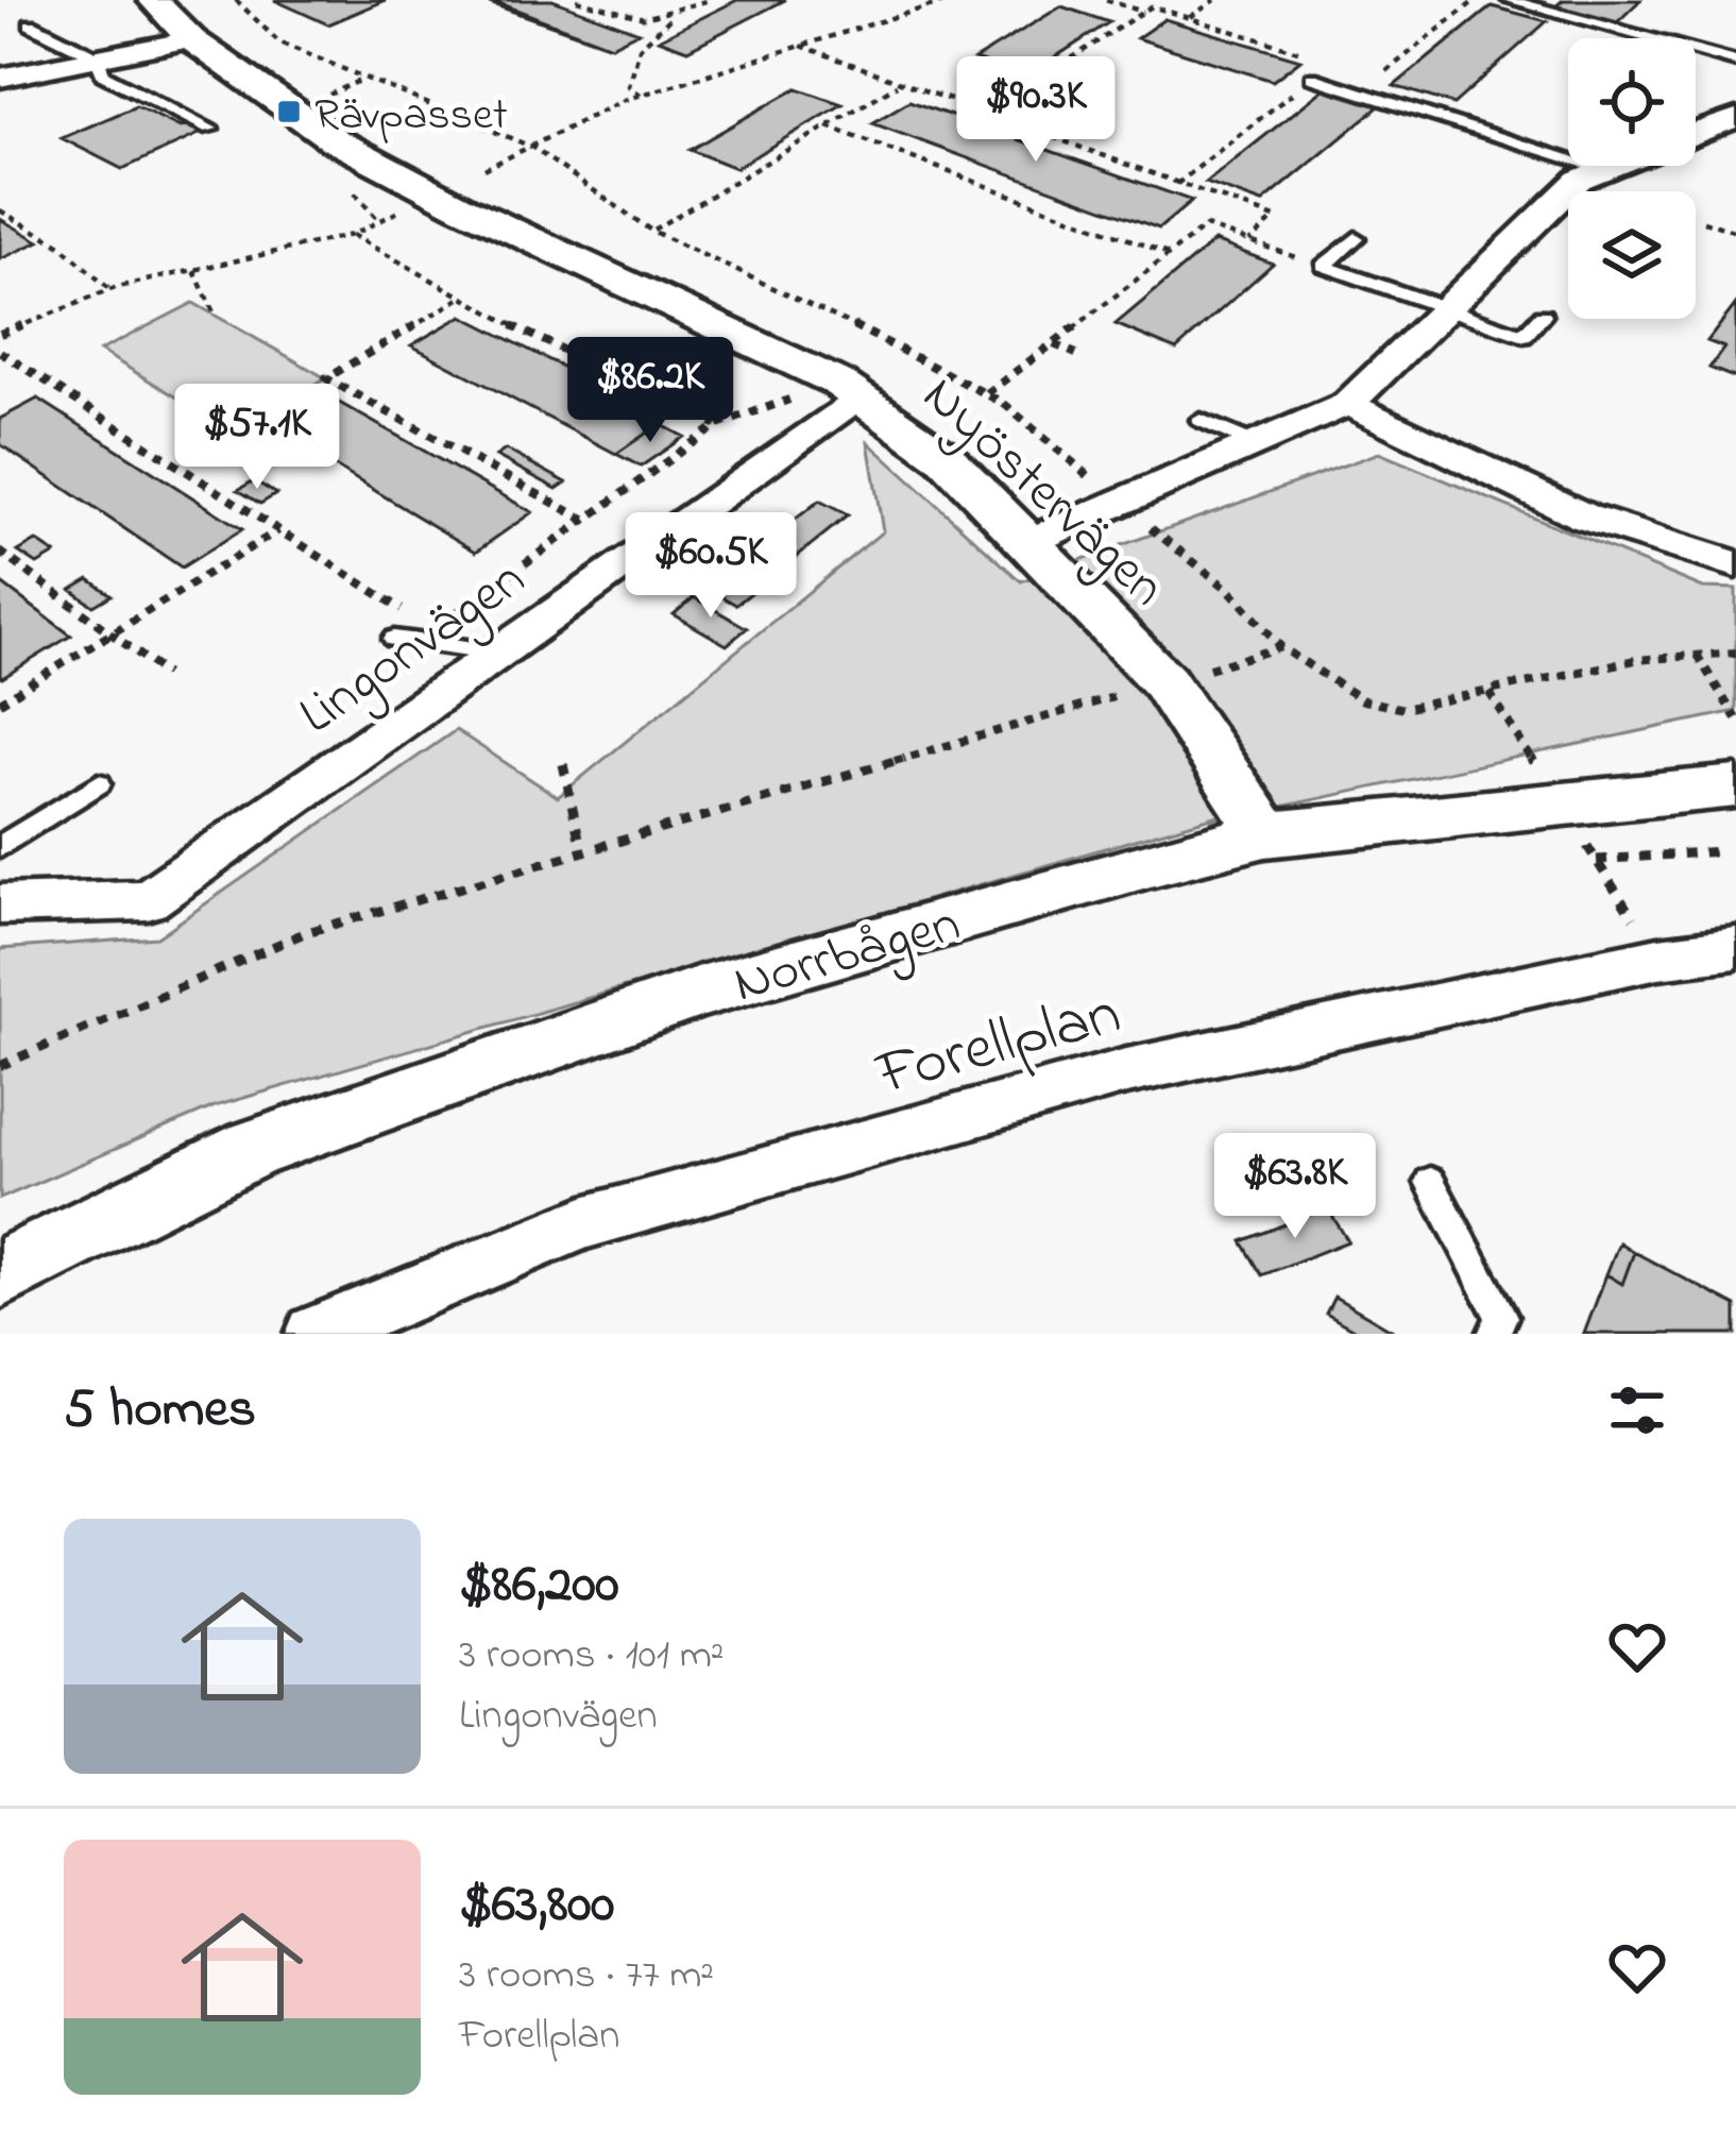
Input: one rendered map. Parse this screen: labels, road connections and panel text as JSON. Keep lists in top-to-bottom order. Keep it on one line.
{"streets":{"street":["Nyöstervägen","Lingonvägen","Norrbågen","Forellplan"]},"crossings":[["Nyöstervägen","Lingonvägen"],["Nyöstervägen","Norrbågen"]],"places":{"transit":["Rävpasset"]},"page":{"price":["$90.3K","$86.2K","$57.1K","$60.5K","$63.8K"],"heading":"5 homes","list":[{"name":"$86,200","note":"3 rooms · 101 m² · Lingonvägen"},{"name":"$63,800","note":"3 rooms · 77 m² · Forellplan"}]}}
